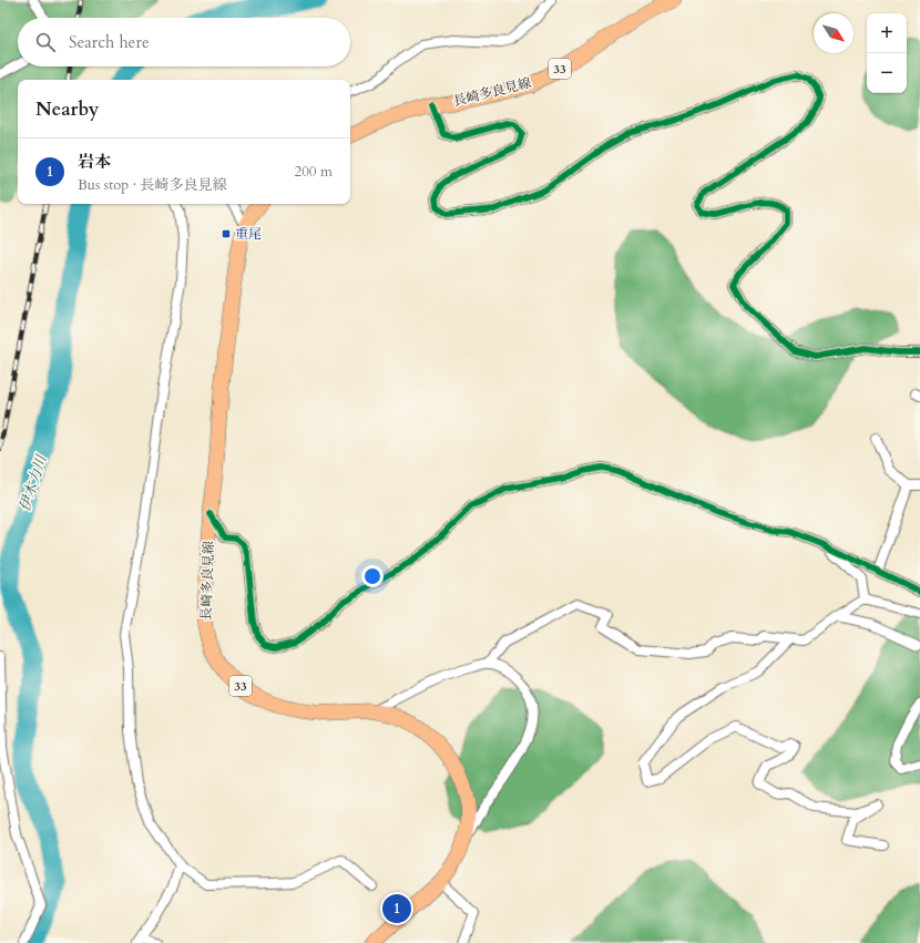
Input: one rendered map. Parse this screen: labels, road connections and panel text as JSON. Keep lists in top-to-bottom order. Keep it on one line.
{"streets":{"main road":["33","長崎多良見線"]},"water":["伊木力川"],"places":{"transit":["重尾"]},"north":"bottom right","page":{"map_buttons":["+","−"],"search":"Search here","heading":"Nearby","list":[{"mark":"1","name":"岩本","note":"Bus stop · 長崎多良見線","value":"200 m"}],"pins":"1"}}
